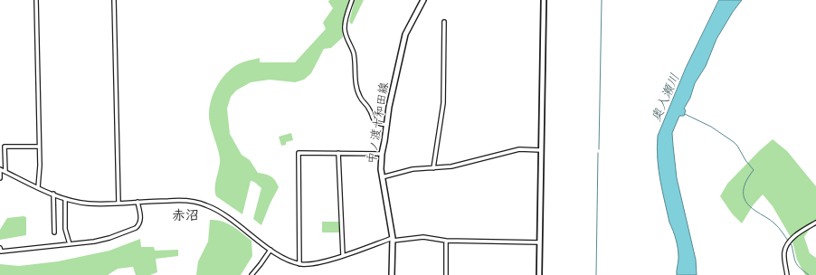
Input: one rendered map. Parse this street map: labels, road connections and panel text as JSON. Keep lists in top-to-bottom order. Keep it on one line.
{"streets":{"main road":["中ノ渡十和田線"]},"districts":["赤沼"],"water":["奥入瀬川"]}
